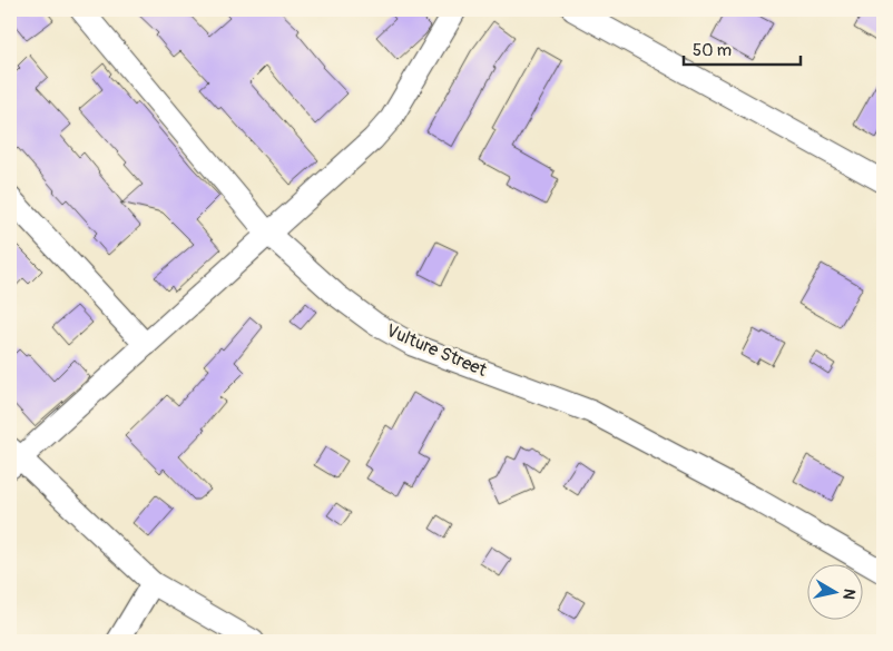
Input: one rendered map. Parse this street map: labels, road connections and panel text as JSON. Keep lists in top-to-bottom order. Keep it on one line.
{"streets":{"street":["Vulture Street"]},"scale_bar":"50 m","north":"right"}
